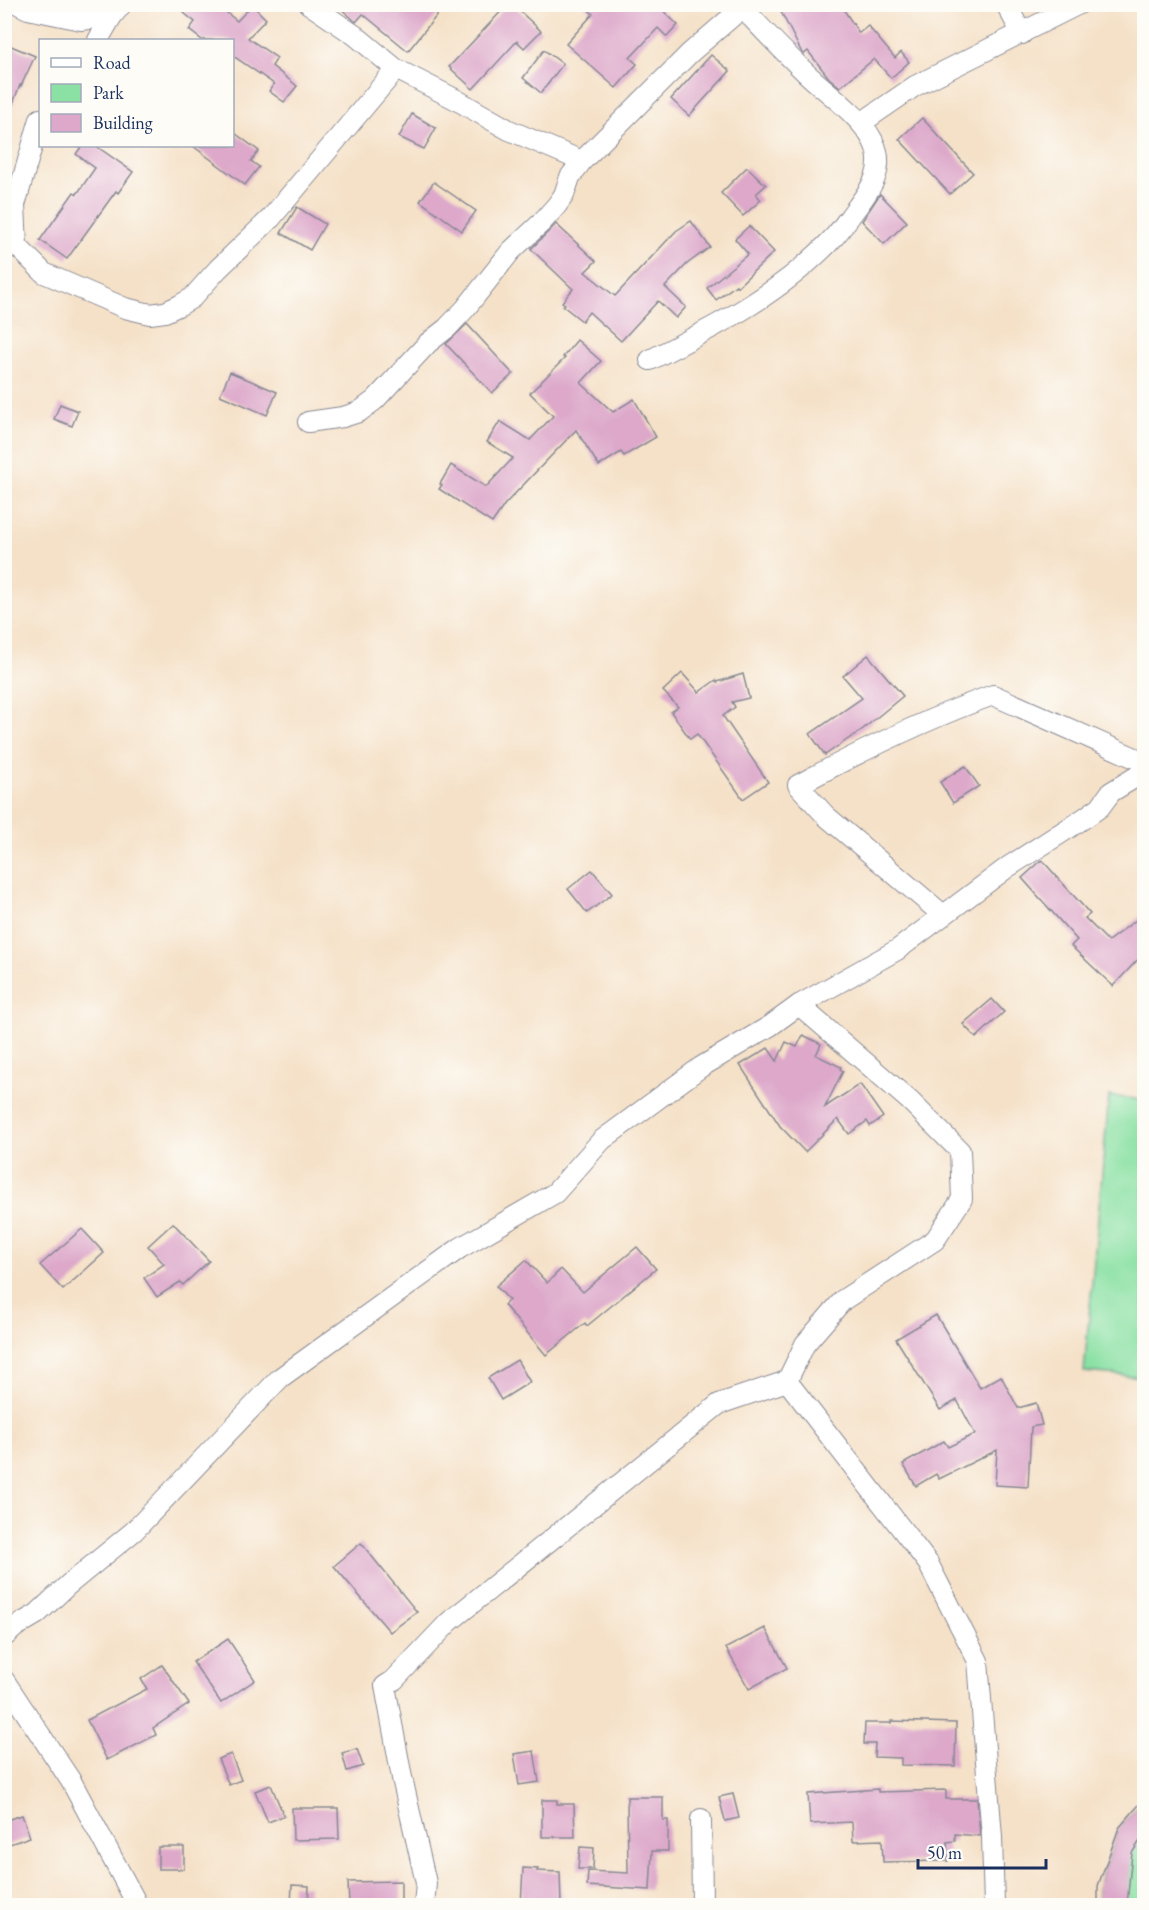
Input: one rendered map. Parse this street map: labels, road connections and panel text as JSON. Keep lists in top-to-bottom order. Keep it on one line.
{"legend":["Road","Park","Building"],"scale_bar":"50 m"}
